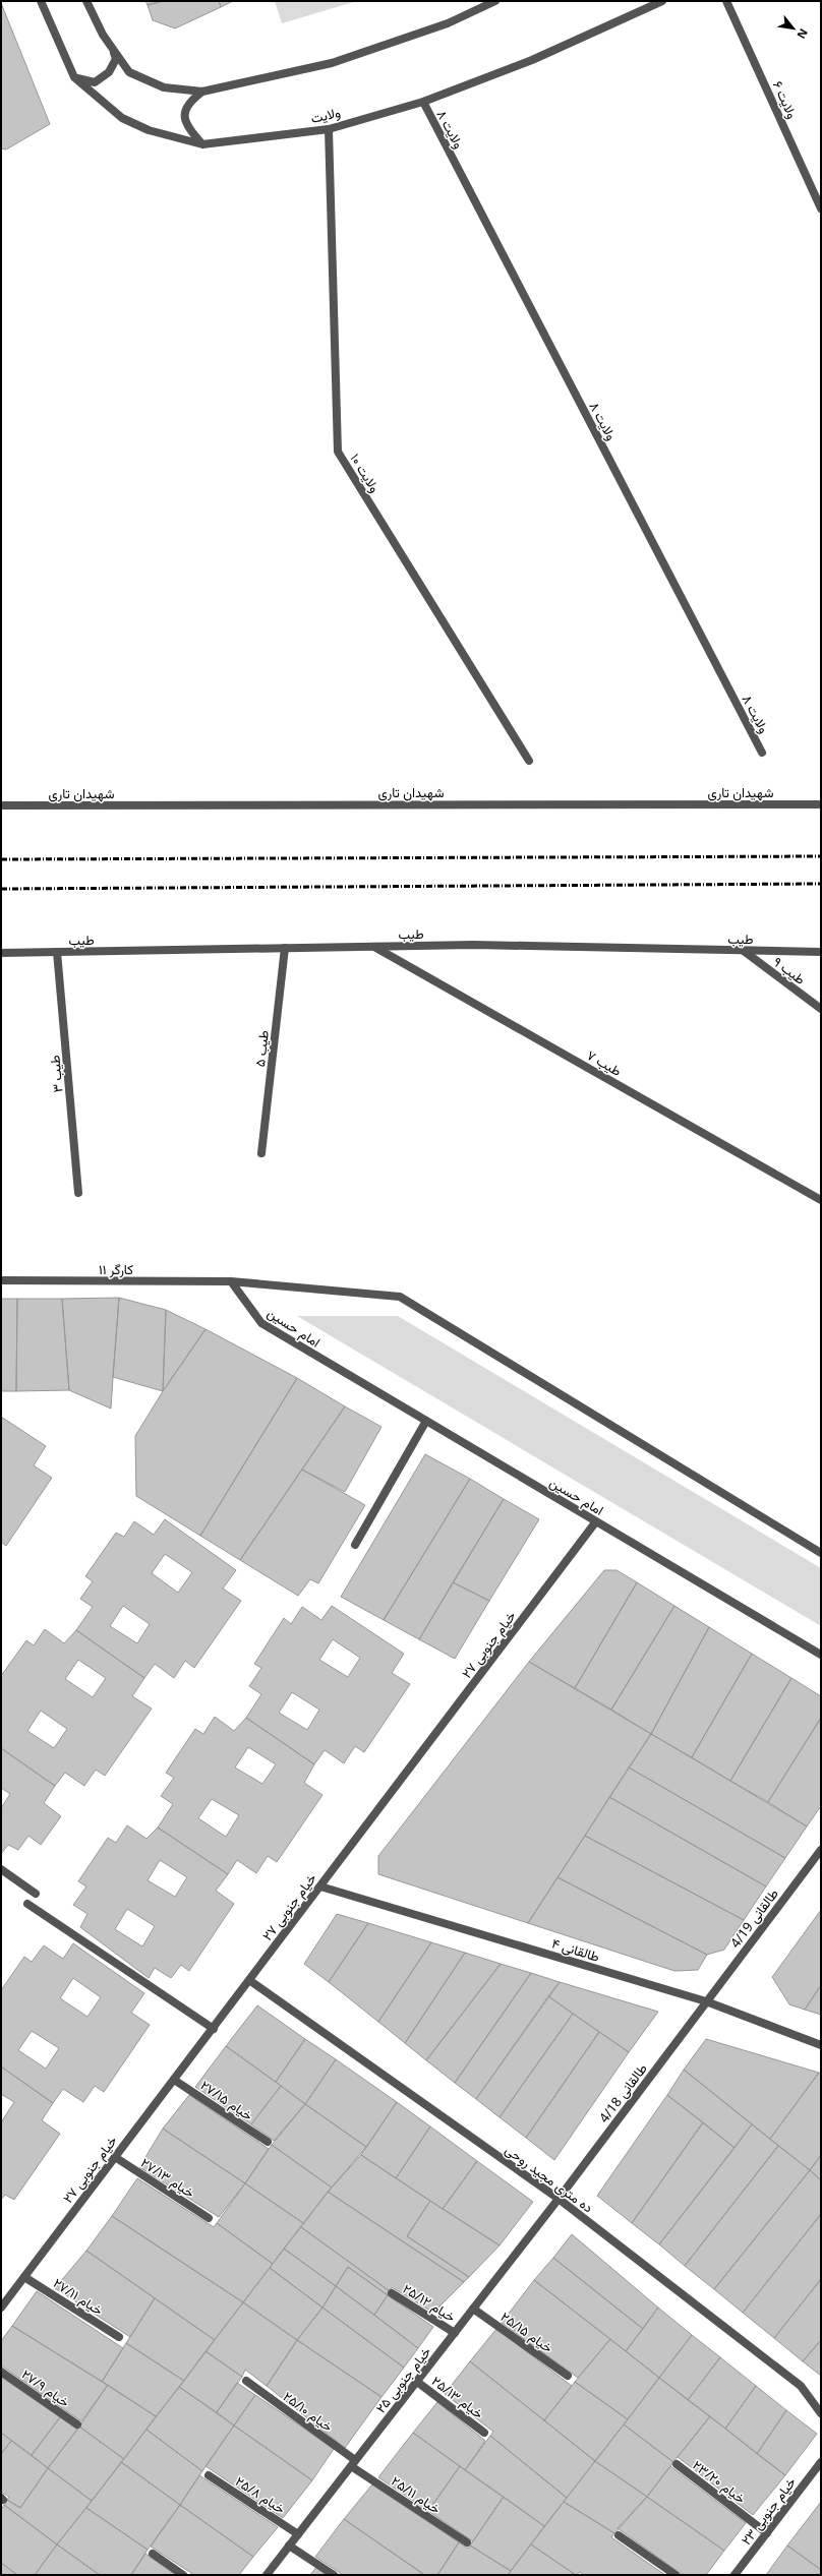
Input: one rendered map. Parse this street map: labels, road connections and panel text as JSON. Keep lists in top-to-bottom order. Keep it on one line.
{"streets":{"street":["ولایت ۶","ولایت","ولایت ۸","ولایت ۱۰","شهیدان تاری","طیب","طیب ۹","طیب ۵","طیب ۷","طیب ۳","کارگر ۱۱","امام حسین","خیام جنوبی ۲۷","طالقانی 4/19","طالقانی ۴","طالقانی 4/18","خیام ۲۷/۱۵","خیام ۲۷/۱۳","ده متری مجید روحی","خیام ۲۷/۱۱","خیام ۲۵/۱۲","خیام ۲۵/۱۵","خیام جنوبی ۲۵","خیام ۲۷/۹","خیام ۲۵/۱۳","خیام ۲۵/۱۰","خیام ۲۳/۲۰","خیام ۲۵/۸","خیام ۲۵/۱۱","خیام جنوبی ۲۳"]},"crossings":[["ولایت","ولایت ۸"],["ولایت","ولایت ۱۰"],["طیب","طیب ۹"],["طیب","طیب ۵"],["طیب","طیب ۷"],["طیب","طیب ۳"],["کارگر ۱۱","امام حسین"],["امام حسین","خیام جنوبی ۲۷"],["خیام جنوبی ۲۷","طالقانی ۴"],["خیام جنوبی ۲۷","خیام ۲۷/۱۵"],["خیام جنوبی ۲۷","خیام ۲۷/۱۳"],["خیام جنوبی ۲۷","ده متری مجید روحی"],["خیام جنوبی ۲۷","خیام ۲۷/۱۱"],["طالقانی 4/19","طالقانی ۴"],["طالقانی 4/19","طالقانی 4/18"],["طالقانی ۴","طالقانی 4/18"],["طالقانی 4/18","ده متری مجید روحی"],["طالقانی 4/18","خیام جنوبی ۲۵"],["ده متری مجید روحی","خیام جنوبی ۲۵"],["خیام ۲۵/۱۲","خیام جنوبی ۲۵"],["خیام ۲۵/۱۵","خیام جنوبی ۲۵"],["خیام جنوبی ۲۵","خیام ۲۵/۱۳"],["خیام جنوبی ۲۵","خیام ۲۵/۱۰"],["خیام جنوبی ۲۵","خیام ۲۵/۸"],["خیام جنوبی ۲۵","خیام ۲۵/۱۱"],["خیام ۲۵/۱۰","خیام ۲۵/۱۱"],["خیام ۲۳/۲۰","خیام جنوبی ۲۳"]],"north":"bottom right"}
